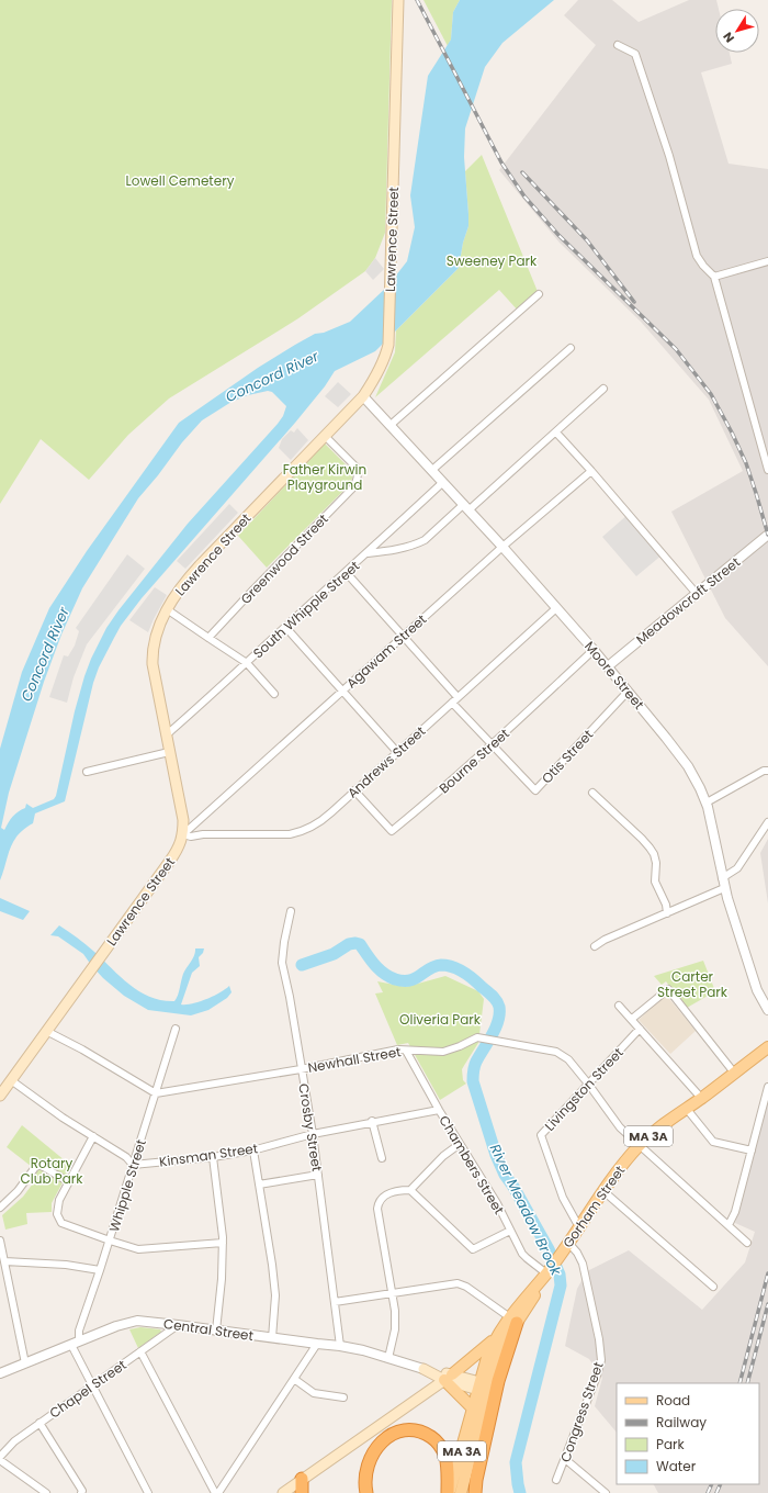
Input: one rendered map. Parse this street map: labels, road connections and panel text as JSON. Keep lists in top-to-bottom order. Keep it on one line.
{"streets":{"main road":["Lawrence Street","MA 3A","Gorham Street","Central Street"],"street":["Greenwood Street","Meadowcroft Street","South Whipple Street","Agawam Street","Moore Street","Otis Street","Bourne Street","Andrews Street","Newhall Street","Livingston Street","Crosby Street","Kinsman Street","Chambers Street","Whipple Street","Chapel Street","Congress Street"]},"crossings":[["Lawrence Street","Greenwood Street"],["Lawrence Street","South Whipple Street"],["Lawrence Street","Agawam Street"],["Lawrence Street","Moore Street"],["Lawrence Street","Andrews Street"],["Meadowcroft Street","Moore Street"],["South Whipple Street","Moore Street"],["Agawam Street","Moore Street"],["Agawam Street","Andrews Street"],["Moore Street","Otis Street"],["Moore Street","Bourne Street"],["Moore Street","Andrews Street"],["Otis Street","Bourne Street"],["Otis Street","Andrews Street"],["Bourne Street","Andrews Street"],["Newhall Street","Livingston Street"],["Newhall Street","Crosby Street"],["Newhall Street","Chambers Street"],["Newhall Street","Whipple Street"],["Newhall Street","Gorham Street"],["Livingston Street","Gorham Street"],["Crosby Street","Kinsman Street"],["Crosby Street","Central Street"],["MA 3A","Gorham Street"],["Kinsman Street","Chambers Street"],["Kinsman Street","Whipple Street"],["Chambers Street","Gorham Street"],["Whipple Street","Central Street"],["Gorham Street","Congress Street"],["Central Street","Chapel Street"]],"water":["Concord River","River Meadow Brook"],"parks":["Lowell Cemetery","Sweeney Park","Father Kirwin Playground","Carter Street Park","Oliveria Park","Rotary Club Park"],"legend":["Road","Railway","Park","Water"],"north":"bottom left"}
